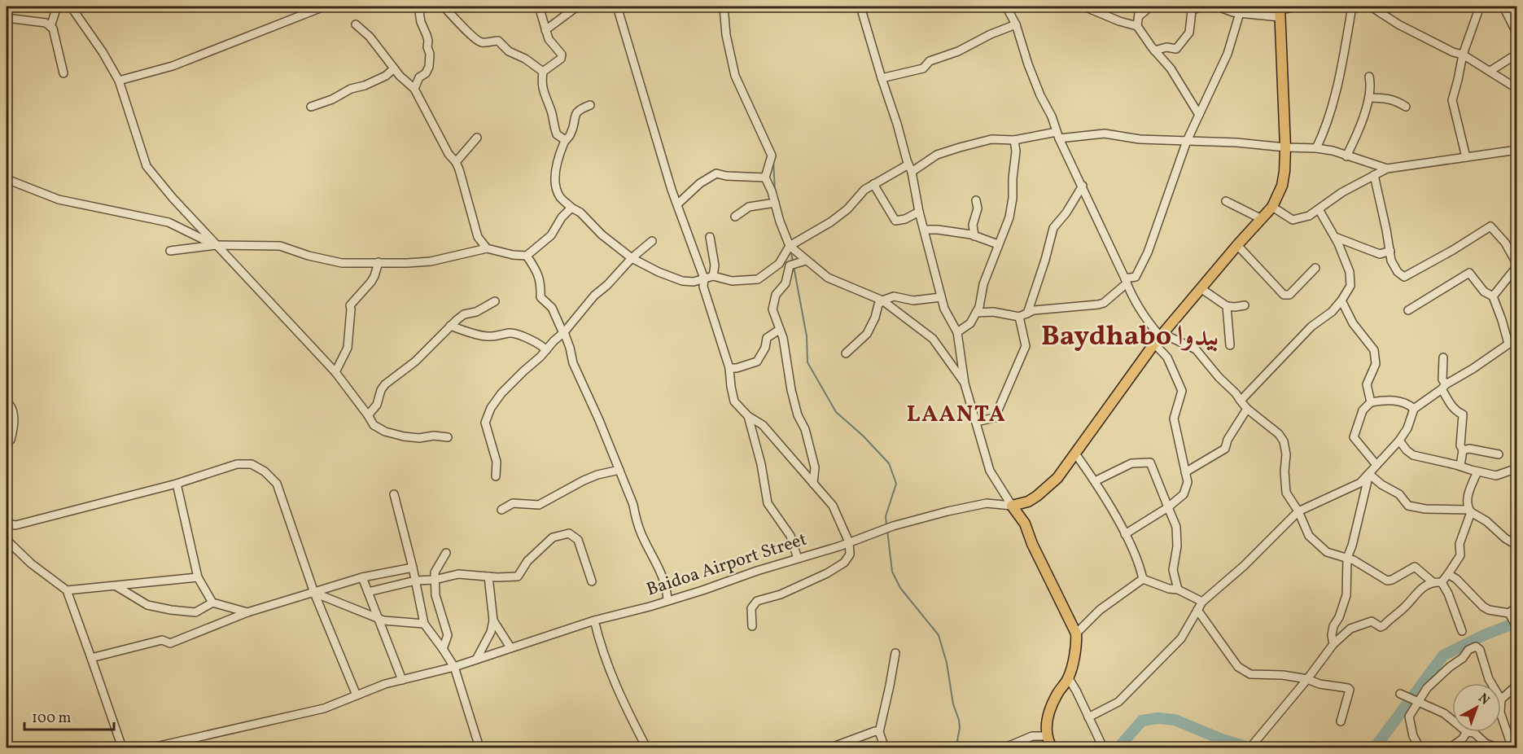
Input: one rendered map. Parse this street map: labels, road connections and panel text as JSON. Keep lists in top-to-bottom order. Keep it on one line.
{"streets":{"street":["Baidoa Airport Street"]},"districts":["Baydhabo بيدوا","LAANTA"],"scale_bar":"100 m","north":"top right"}
